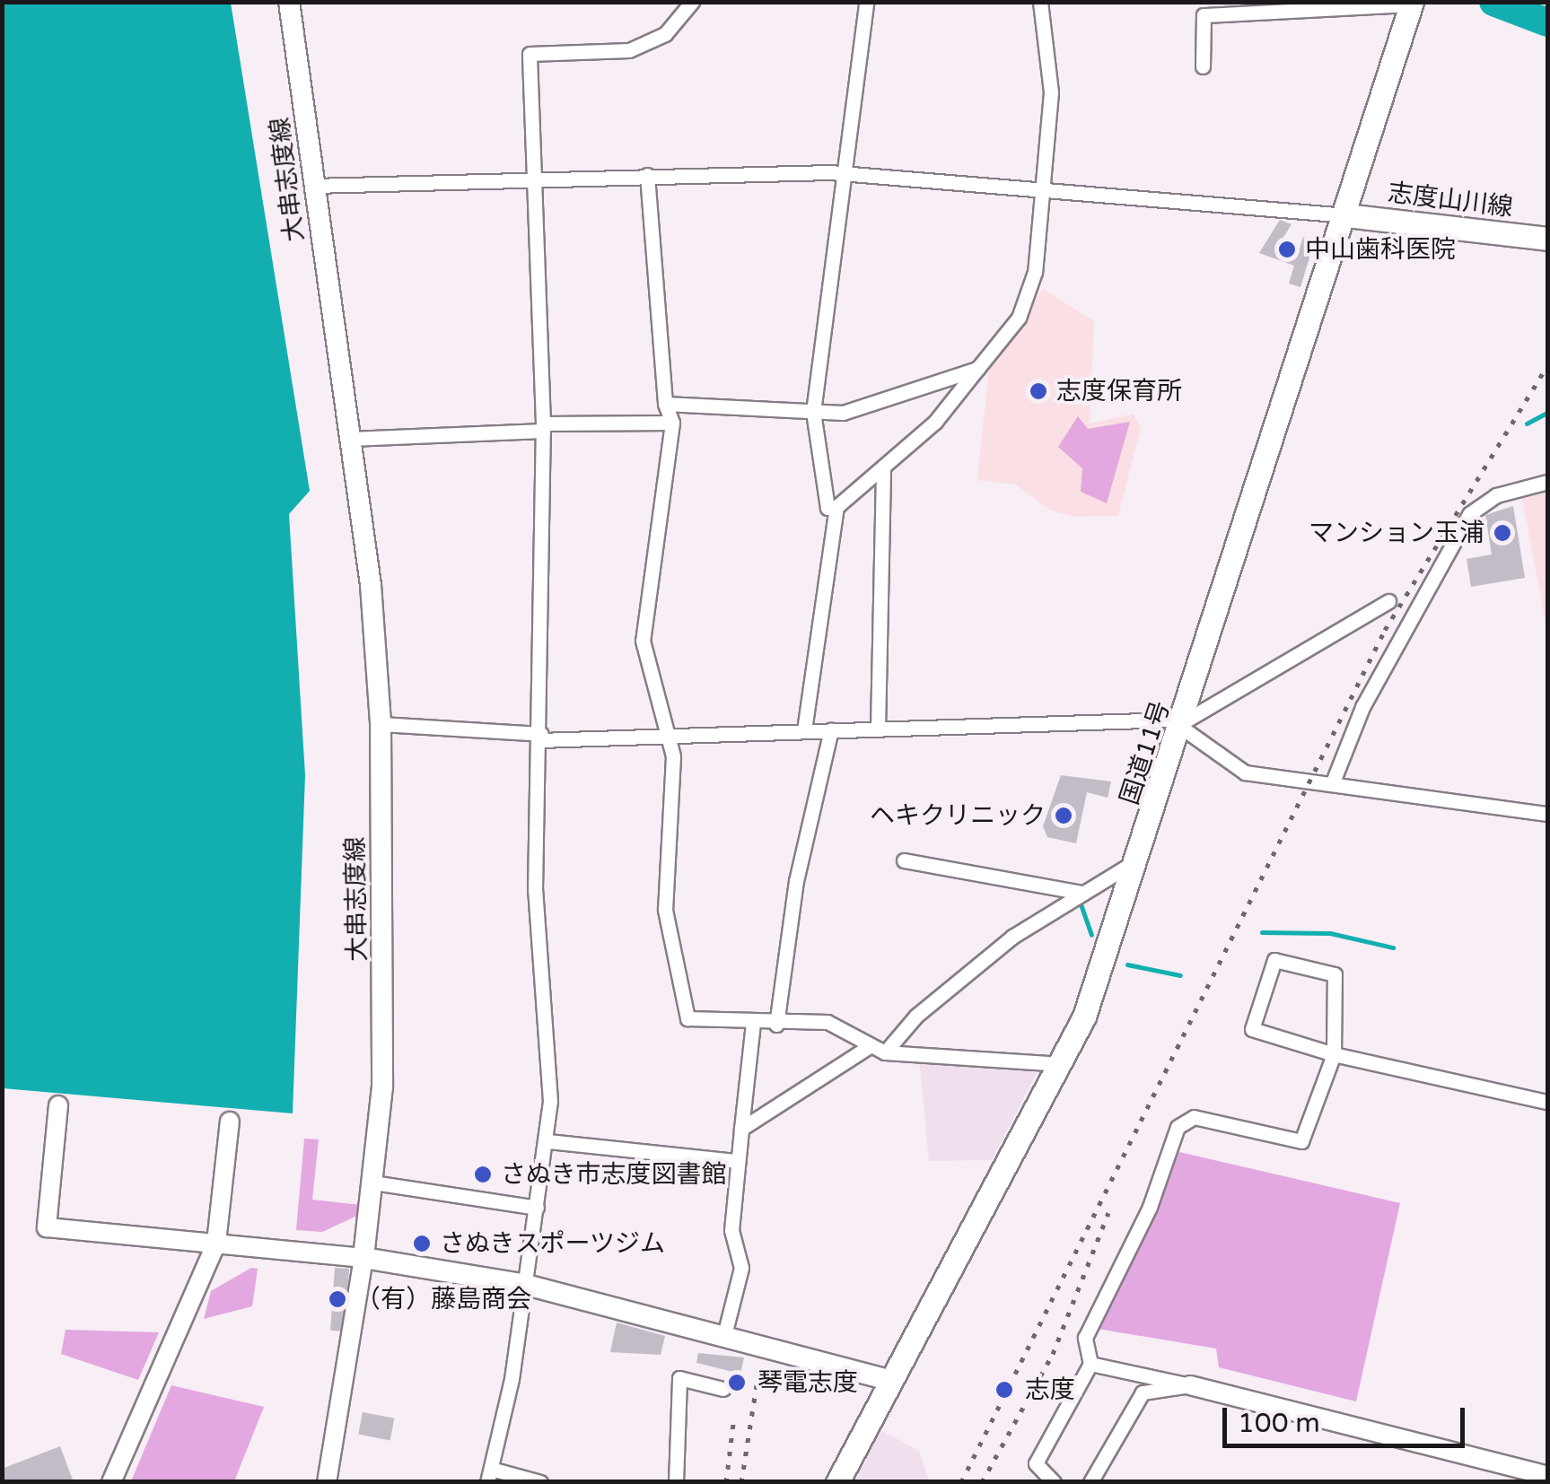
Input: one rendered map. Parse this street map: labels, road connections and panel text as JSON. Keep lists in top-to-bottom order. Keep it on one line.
{"streets":{"main road":["大串志度線","志度山川線","国道11号"]},"crossings":[["志度山川線","国道11号"]],"places":["中山歯科医院","志度保育所","マンション玉浦","ヘキクリニック","さぬき市志度図書館","さぬきスポーツジム","（有）藤島商会","琴電志度","志度"],"scale_bar":"100 m"}
